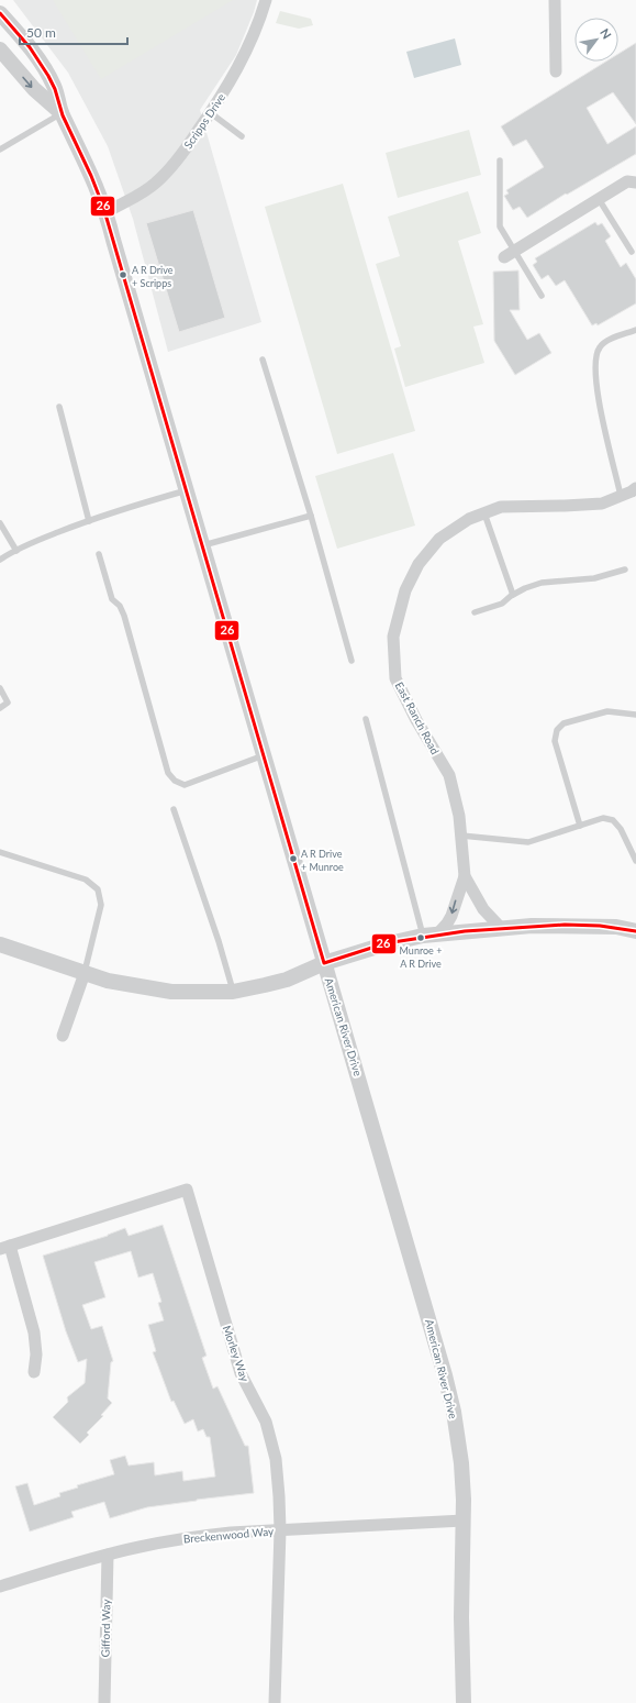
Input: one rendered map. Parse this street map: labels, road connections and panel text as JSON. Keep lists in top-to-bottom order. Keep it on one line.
{"streets":{"street":["Scripps Drive","East Ranch Road","American River Drive","Morley Way","Breckenwood Way","Gifford Way"]},"crossings":[["Scripps Drive","American River Drive"],["American River Drive","Breckenwood Way"],["Morley Way","Breckenwood Way"],["Breckenwood Way","Gifford Way"]],"places":["A R Drive + Scripps","A R Drive + Munroe","Munroe + A R Drive"],"lines":["transit line 26"],"scale_bar":"50 m","north":"top right"}
